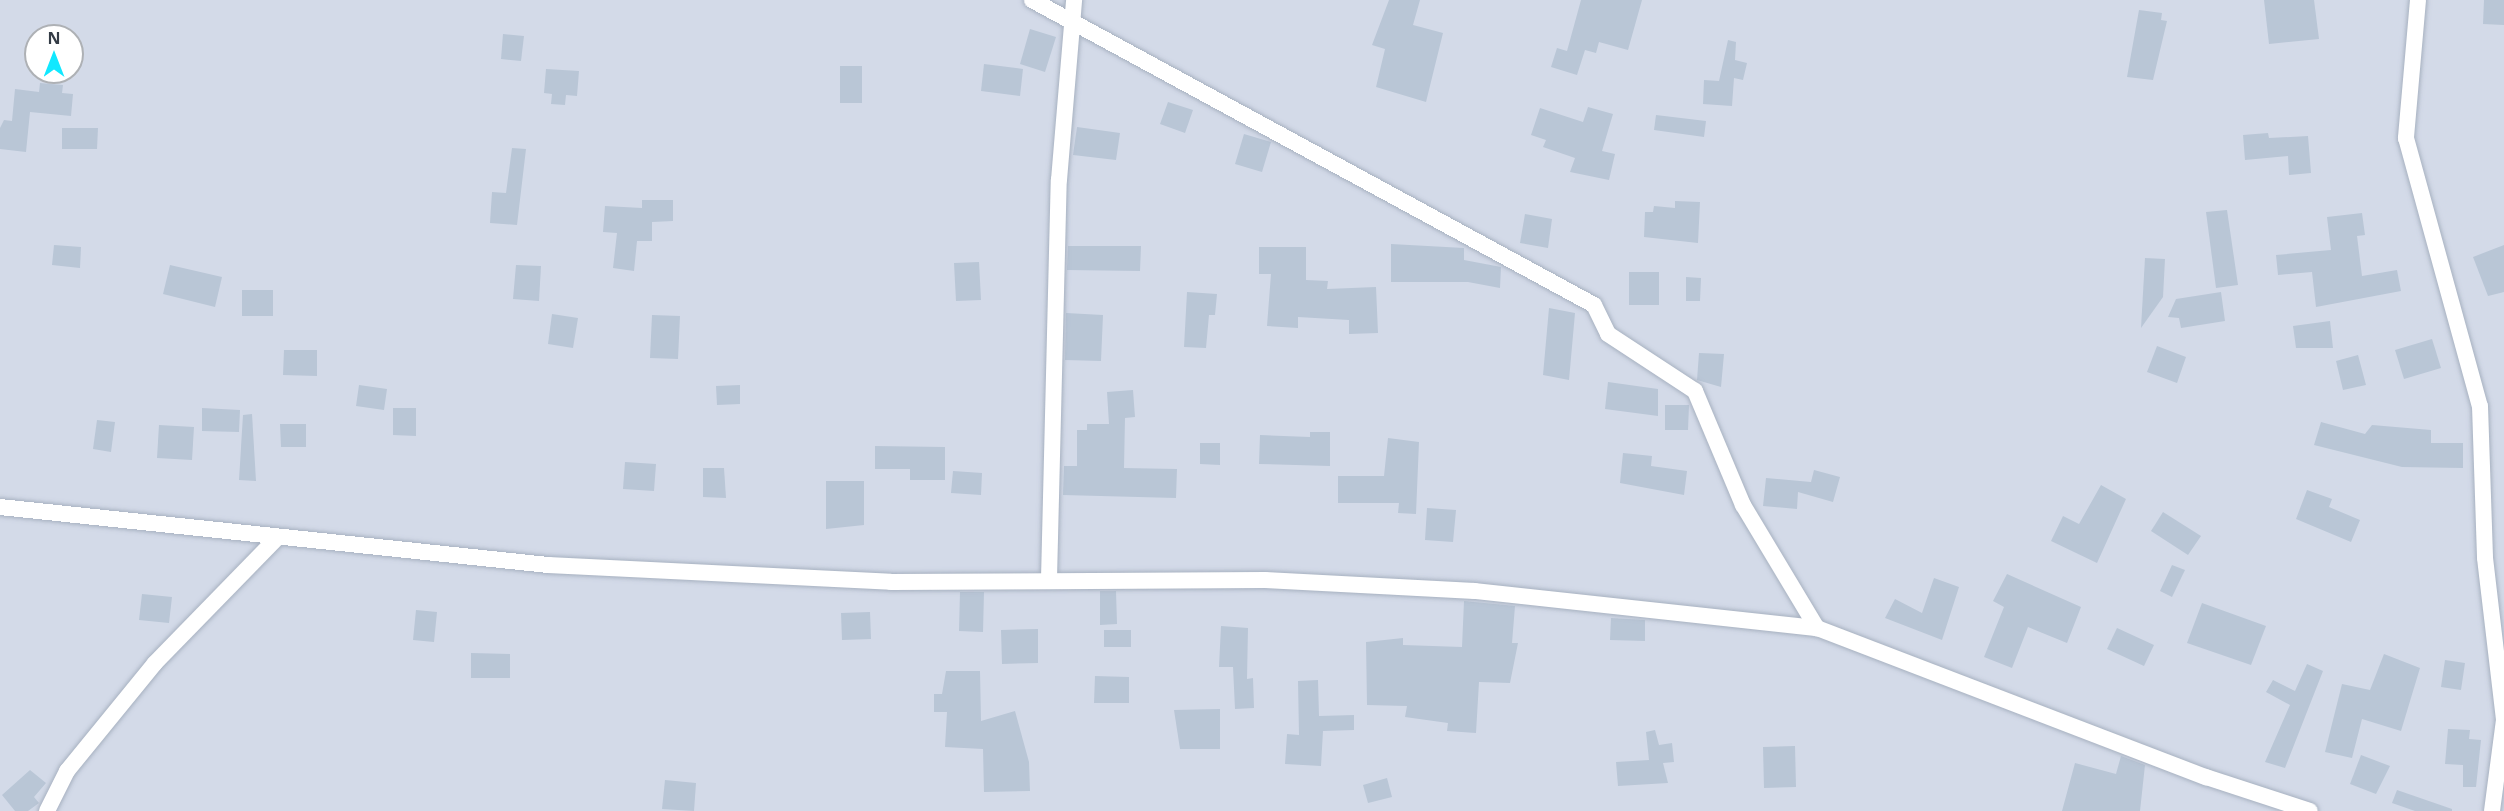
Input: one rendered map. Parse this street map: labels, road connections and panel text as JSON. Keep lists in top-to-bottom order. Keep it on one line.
{"north":"top"}
